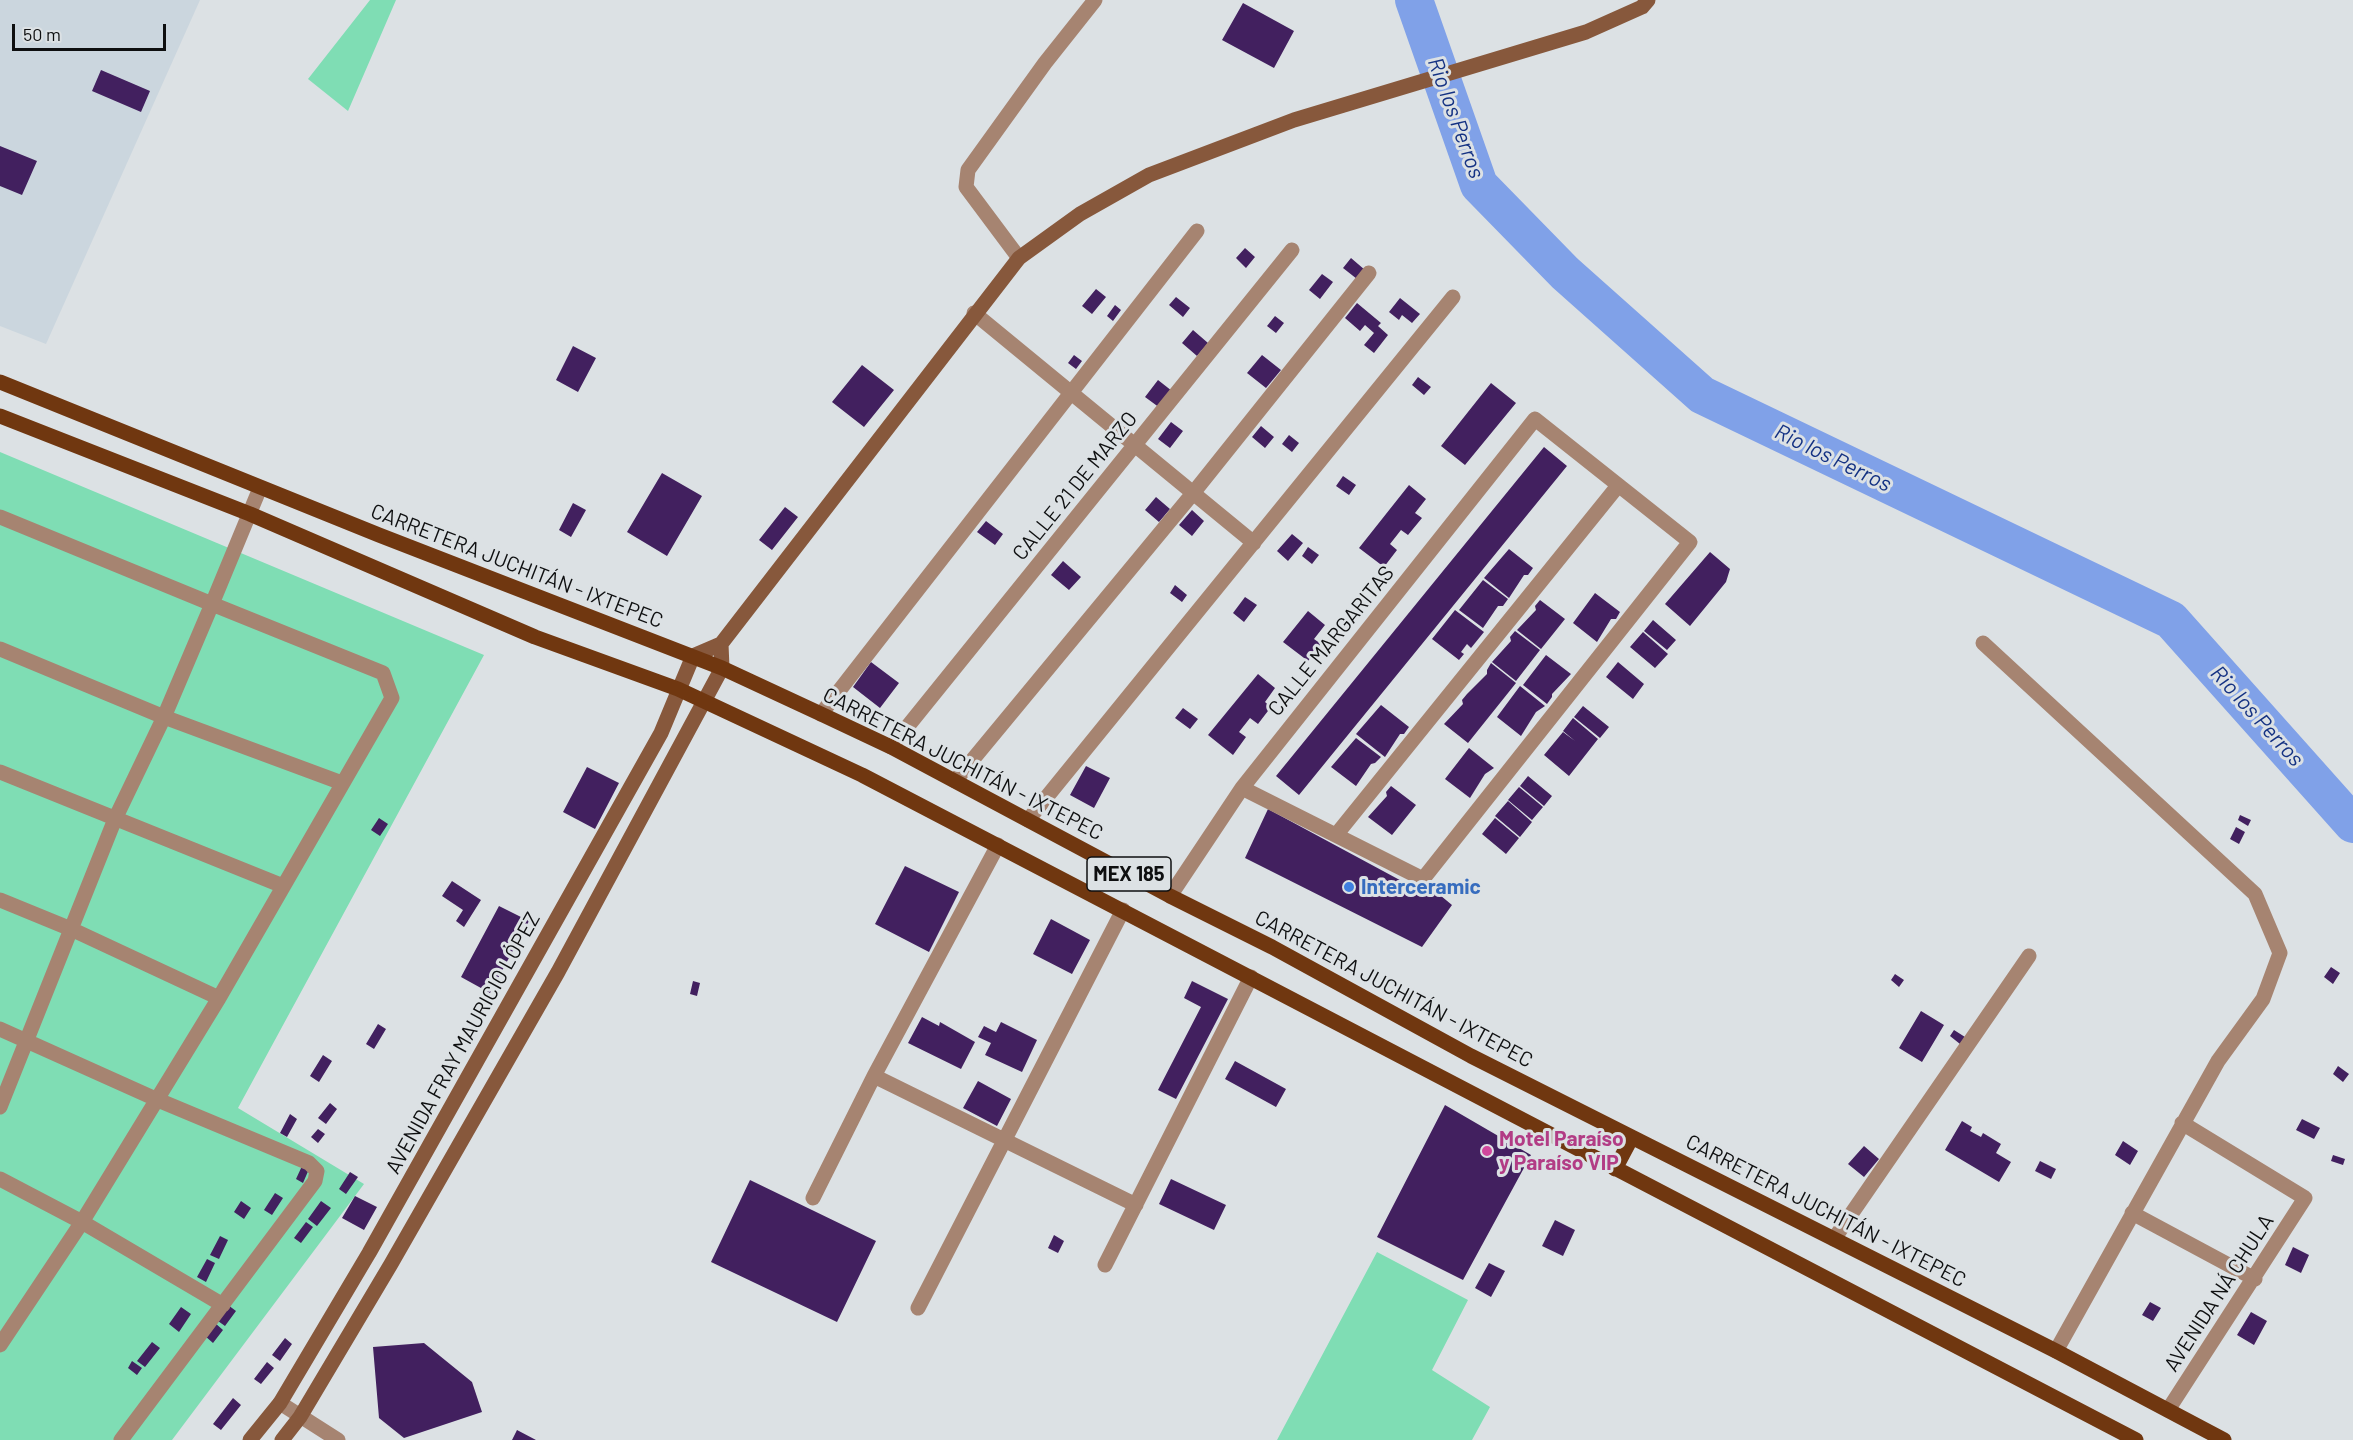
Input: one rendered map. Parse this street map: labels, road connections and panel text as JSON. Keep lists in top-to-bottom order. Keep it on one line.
{"streets":{"main road":["CARRETERA JUCHITÁN - IXTEPEC","MEX 185"],"street":["CALLE 21 DE MARZO","CALLE MARGARITAS","AVENIDA FRAY MAURICIO LÓPEZ","AVENIDA NÁ CHULA"]},"crossings":[["CALLE 21 DE MARZO","CARRETERA JUCHITÁN - IXTEPEC"],["CARRETERA JUCHITÁN - IXTEPEC","CALLE MARGARITAS"],["CARRETERA JUCHITÁN - IXTEPEC","AVENIDA FRAY MAURICIO LÓPEZ"],["CARRETERA JUCHITÁN - IXTEPEC","AVENIDA NÁ CHULA"],["MEX 185","AVENIDA FRAY MAURICIO LÓPEZ"]],"water":["Rio los Perros"],"places":["Interceramic","Motel Paraíso y Paraíso VIP"],"scale_bar":"50 m"}
